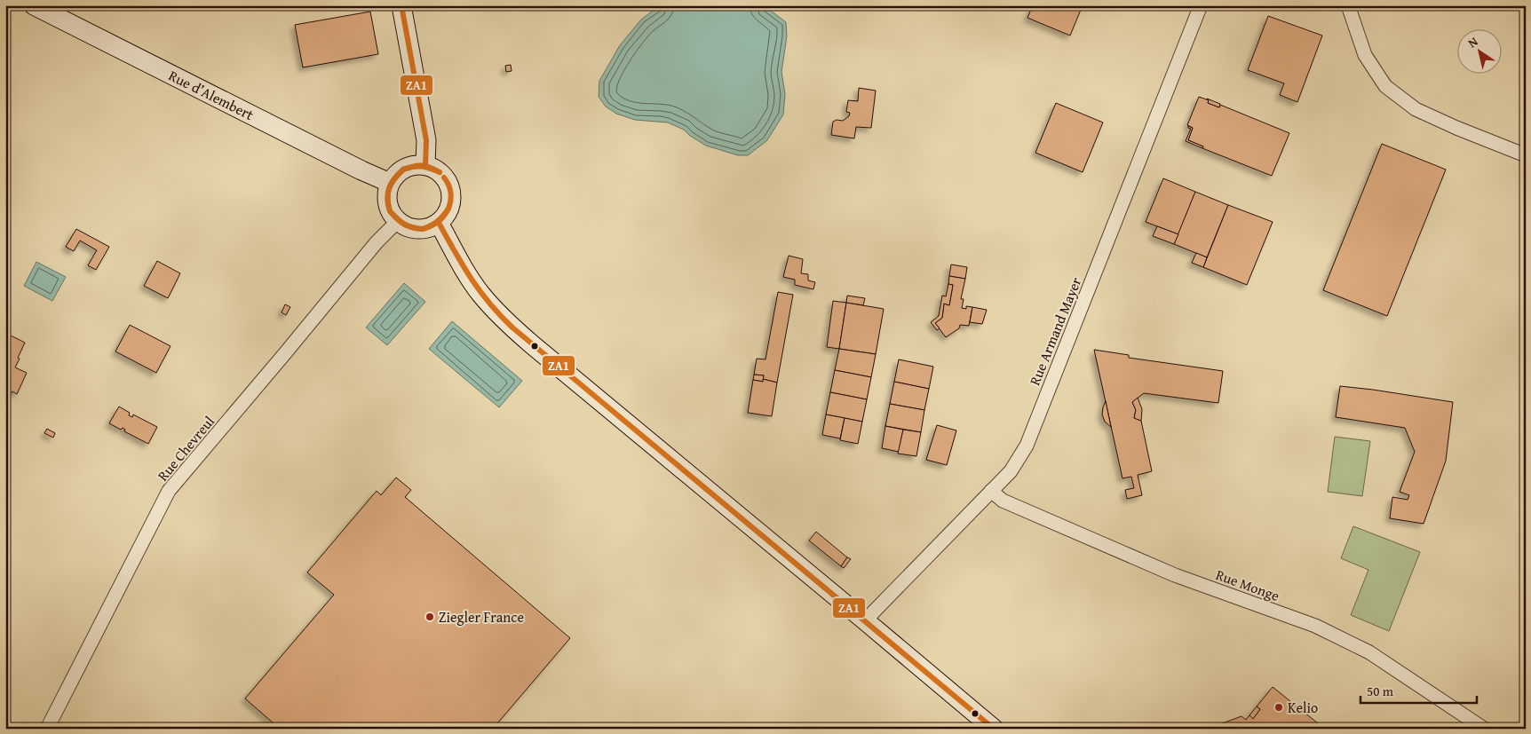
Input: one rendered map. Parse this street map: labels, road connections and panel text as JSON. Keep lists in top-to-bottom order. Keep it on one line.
{"streets":{"street":["Rue d’Alembert","Rue Armand Mayer","Rue Chevreul","Rue Monge"]},"crossings":[["Rue d’Alembert","Rue Chevreul"],["Rue Armand Mayer","Rue Monge"]],"places":["Ziegler France","Kelio"],"lines":["transit line ZA1"],"scale_bar":"50 m","north":"top left"}
